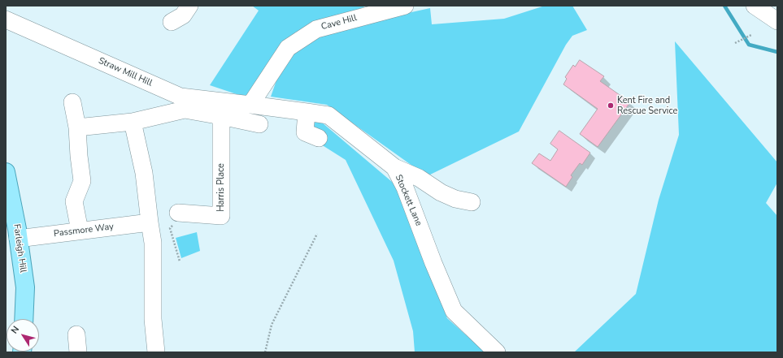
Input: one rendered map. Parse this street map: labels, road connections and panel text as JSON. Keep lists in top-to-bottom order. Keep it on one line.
{"streets":{"main road":["Farleigh Hill"],"street":["Cave Hill","Straw Mill Hill","Harris Place","Stockett Lane","Passmore Way"]},"crossings":[["Cave Hill","Straw Mill Hill"],["Cave Hill","Stockett Lane"],["Straw Mill Hill","Stockett Lane"],["Passmore Way","Farleigh Hill"]],"places":["Kent Fire and Rescue Service"],"north":"top left"}
